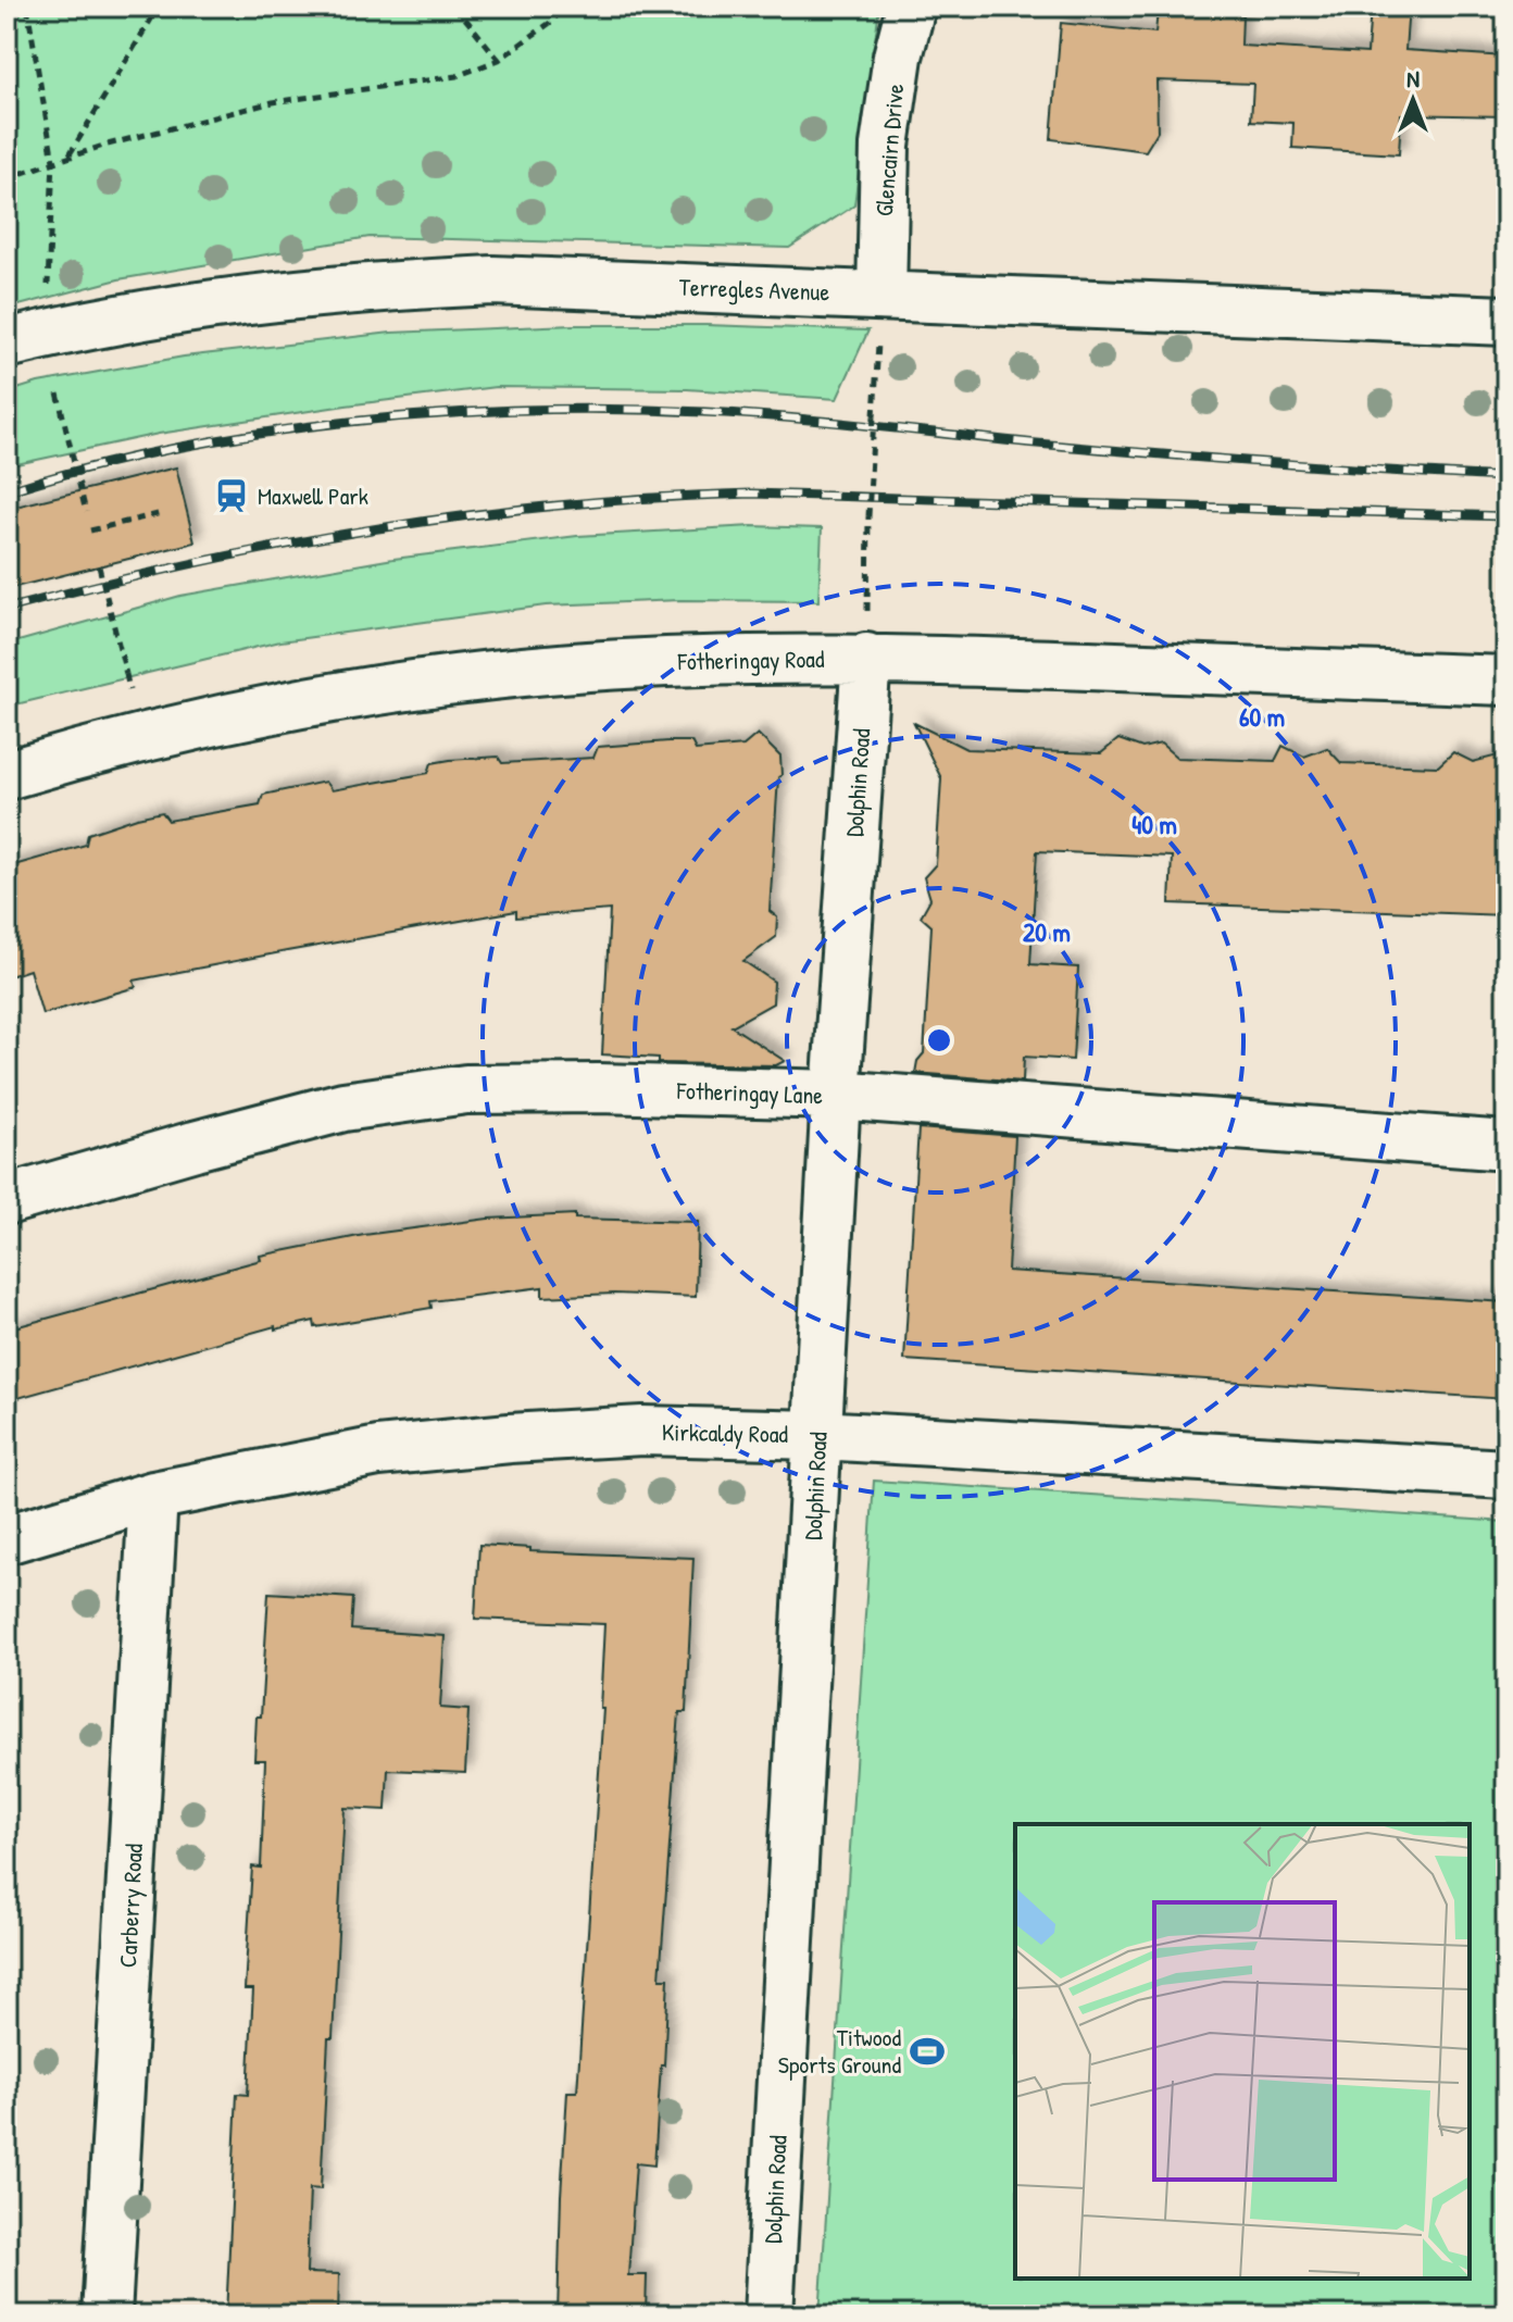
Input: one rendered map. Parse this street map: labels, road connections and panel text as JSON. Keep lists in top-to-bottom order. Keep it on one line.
{"streets":{"street":["Glencairn Drive","Terregles Avenue","Fotheringay Road","Dolphin Road","Fotheringay Lane","Kirkcaldy Road","Carberry Road"]},"crossings":[["Glencairn Drive","Terregles Avenue"],["Fotheringay Road","Dolphin Road"],["Dolphin Road","Fotheringay Lane"],["Dolphin Road","Kirkcaldy Road"],["Kirkcaldy Road","Carberry Road"]],"places":{"station":["Maxwell Park"],"sports":["Titwood Sports Ground"]},"north":"top","rings":["60 m","40 m","20 m"]}
